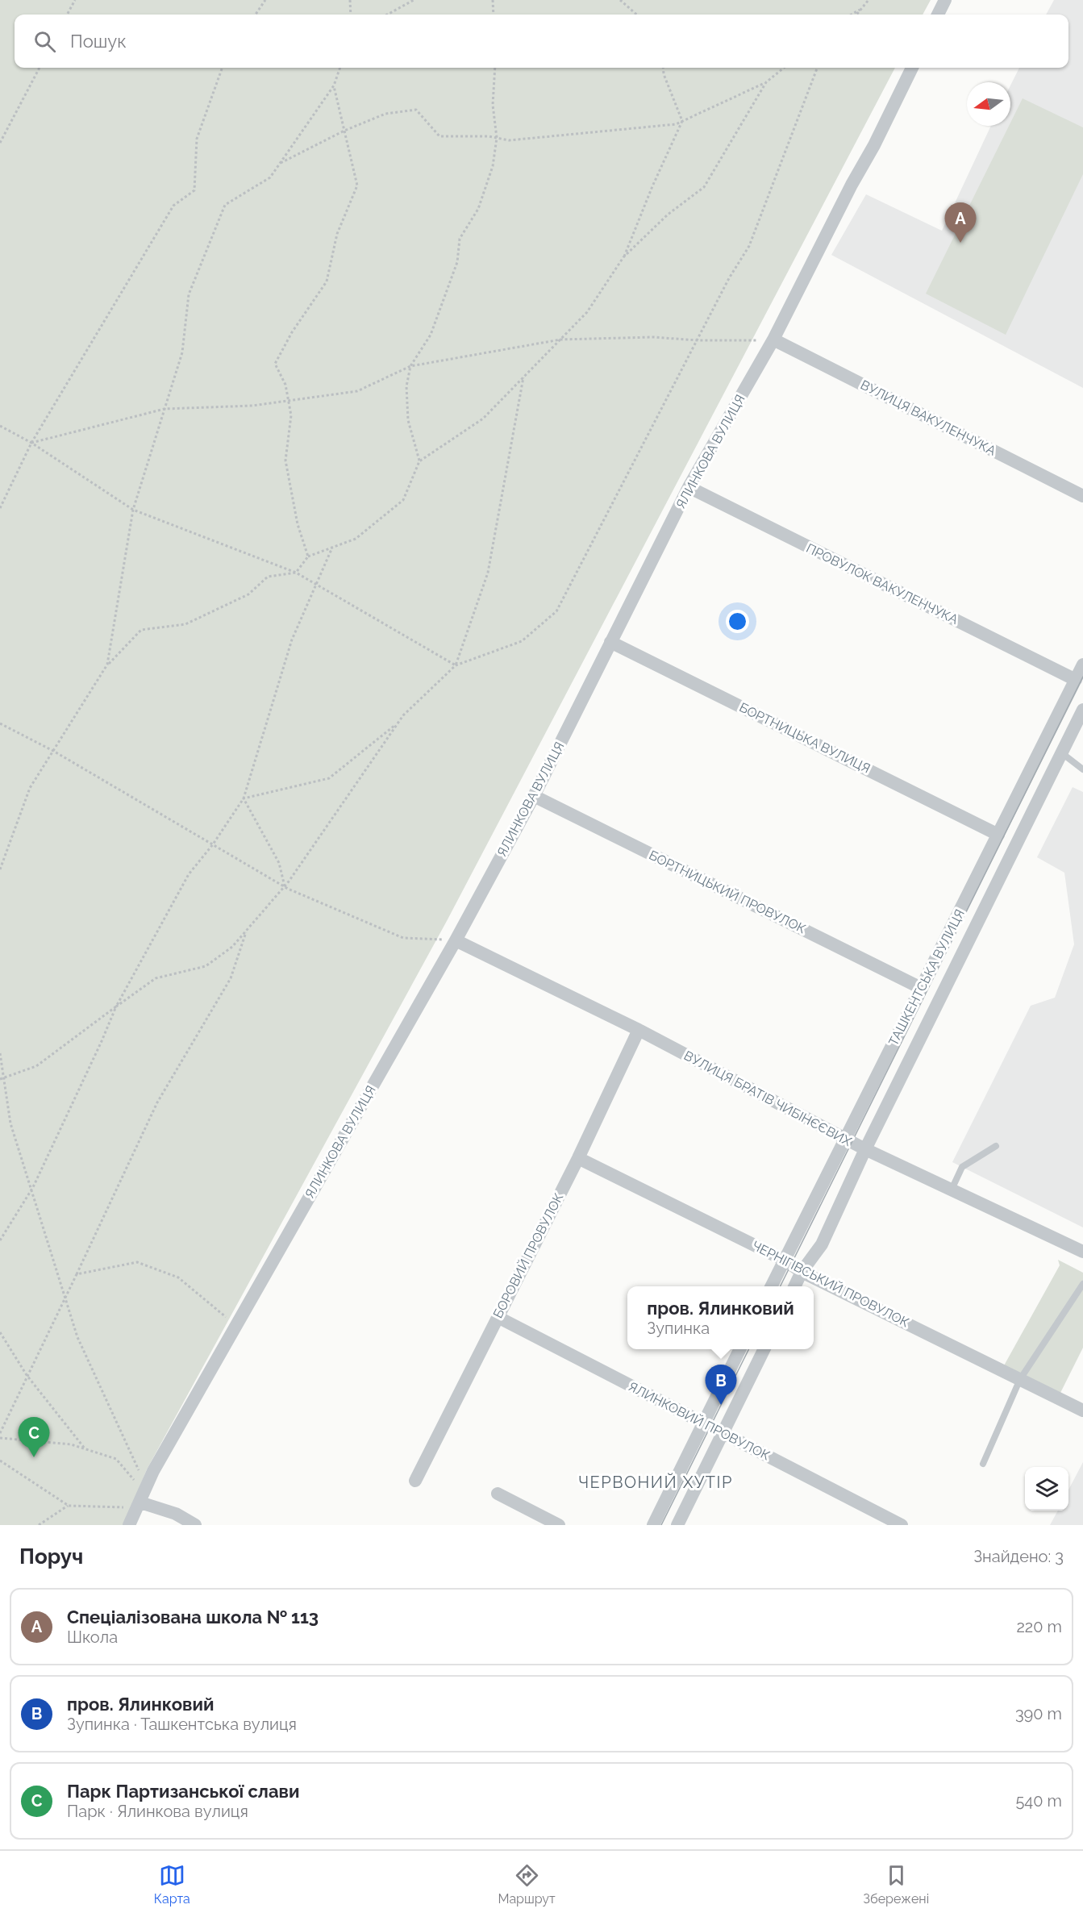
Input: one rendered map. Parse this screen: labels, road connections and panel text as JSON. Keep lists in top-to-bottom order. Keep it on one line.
{"streets":{"street":["ВУЛИЦЯ ВАКУЛЕНЧУКА","ЯЛИНКОВА ВУЛИЦЯ","ПРОВУЛОК ВАКУЛЕНЧУКА","БОРТНИЦЬКА ВУЛИЦЯ","БОРТНИЦЬКИЙ ПРОВУЛОК","ТАШКЕНТСЬКА ВУЛИЦЯ","ВУЛИЦЯ БРАТІВ ЧИБІНЄЄВИХ","БОРОВИЙ ПРОВУЛОК","ЧЕРНІГІВСЬКИЙ ПРОВУЛОК","ЯЛИНКОВИЙ ПРОВУЛОК"]},"crossings":[["ВУЛИЦЯ ВАКУЛЕНЧУКА","ЯЛИНКОВА ВУЛИЦЯ"],["ЯЛИНКОВА ВУЛИЦЯ","ПРОВУЛОК ВАКУЛЕНЧУКА"],["ЯЛИНКОВА ВУЛИЦЯ","БОРТНИЦЬКА ВУЛИЦЯ"],["ЯЛИНКОВА ВУЛИЦЯ","БОРТНИЦЬКИЙ ПРОВУЛОК"],["ЯЛИНКОВА ВУЛИЦЯ","ВУЛИЦЯ БРАТІВ ЧИБІНЄЄВИХ"],["ПРОВУЛОК ВАКУЛЕНЧУКА","ТАШКЕНТСЬКА ВУЛИЦЯ"],["БОРТНИЦЬКА ВУЛИЦЯ","ТАШКЕНТСЬКА ВУЛИЦЯ"],["БОРТНИЦЬКИЙ ПРОВУЛОК","ТАШКЕНТСЬКА ВУЛИЦЯ"],["ТАШКЕНТСЬКА ВУЛИЦЯ","ВУЛИЦЯ БРАТІВ ЧИБІНЄЄВИХ"],["ТАШКЕНТСЬКА ВУЛИЦЯ","ЧЕРНІГІВСЬКИЙ ПРОВУЛОК"],["ВУЛИЦЯ БРАТІВ ЧИБІНЄЄВИХ","БОРОВИЙ ПРОВУЛОК"],["БОРОВИЙ ПРОВУЛОК","ЧЕРНІГІВСЬКИЙ ПРОВУЛОК"],["БОРОВИЙ ПРОВУЛОК","ЯЛИНКОВИЙ ПРОВУЛОК"]],"districts":["ЧЕРВОНИЙ ХУТІР"],"north":"left","page":{"search":"Пошук","pins":["A","B","C"],"popup":["пров. Ялинковий","Зупинка"],"heading":["Поруч","Знайдено: 3"],"list":[{"mark":"A","name":"Спеціалізована школа № 113","note":"Школа","value":"220 m"},{"mark":"B","name":"пров. Ялинковий","note":"Зупинка · Ташкентська вулиця","value":"390 m"},{"mark":"C","name":"Парк Партизанської слави","note":"Парк · Ялинкова вулиця","value":"540 m"}],"nav":["Карта","Маршрут","Збережені"]}}
